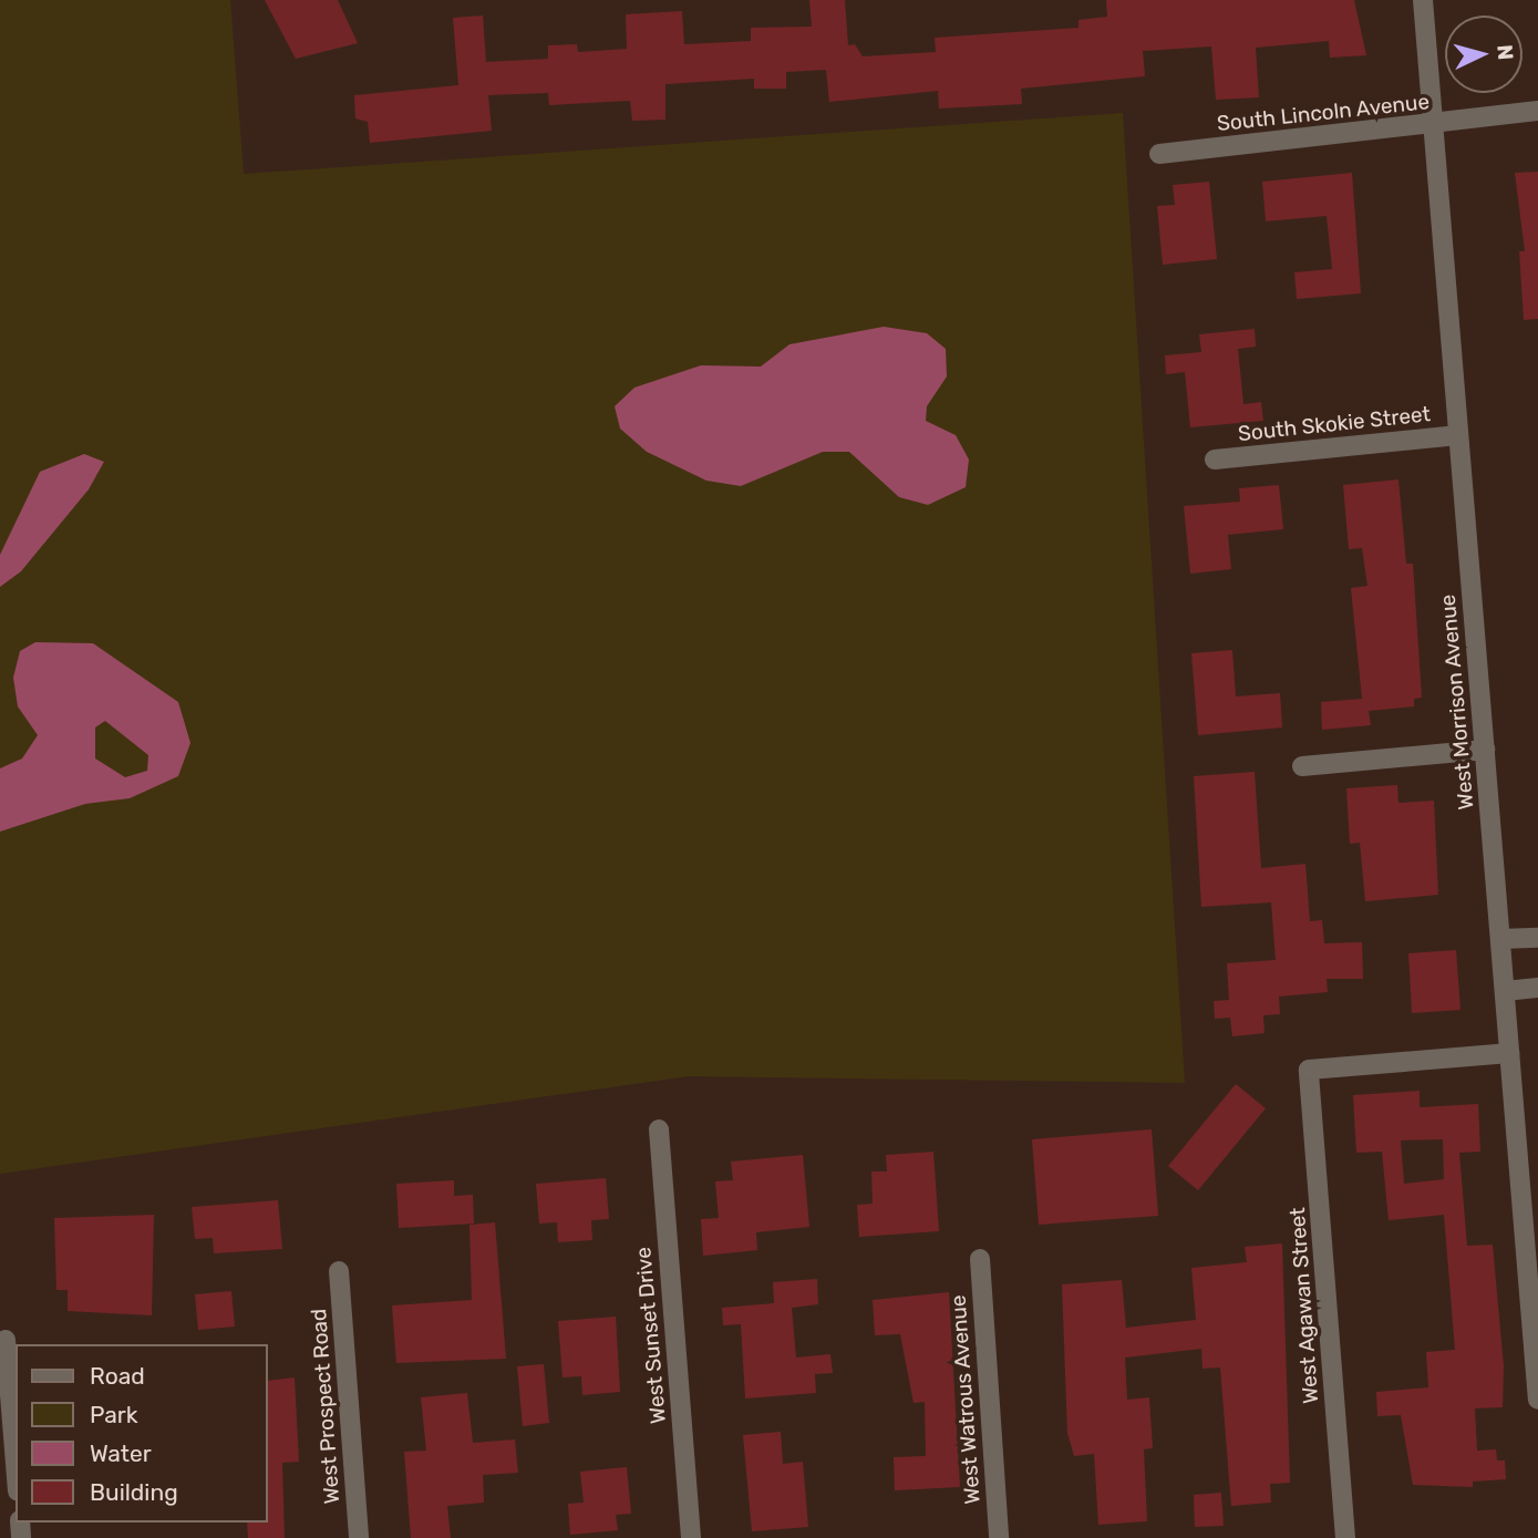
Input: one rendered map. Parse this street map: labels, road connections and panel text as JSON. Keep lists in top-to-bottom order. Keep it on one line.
{"streets":{"street":["South Lincoln Avenue","South Skokie Street","West Morrison Avenue","West Agawan Street","West Sunset Drive","West Watrous Avenue","West Prospect Road"]},"crossings":[["South Lincoln Avenue","West Morrison Avenue"],["South Skokie Street","West Morrison Avenue"],["West Morrison Avenue","West Agawan Street"]],"legend":["Road","Park","Water","Building"],"north":"right"}
